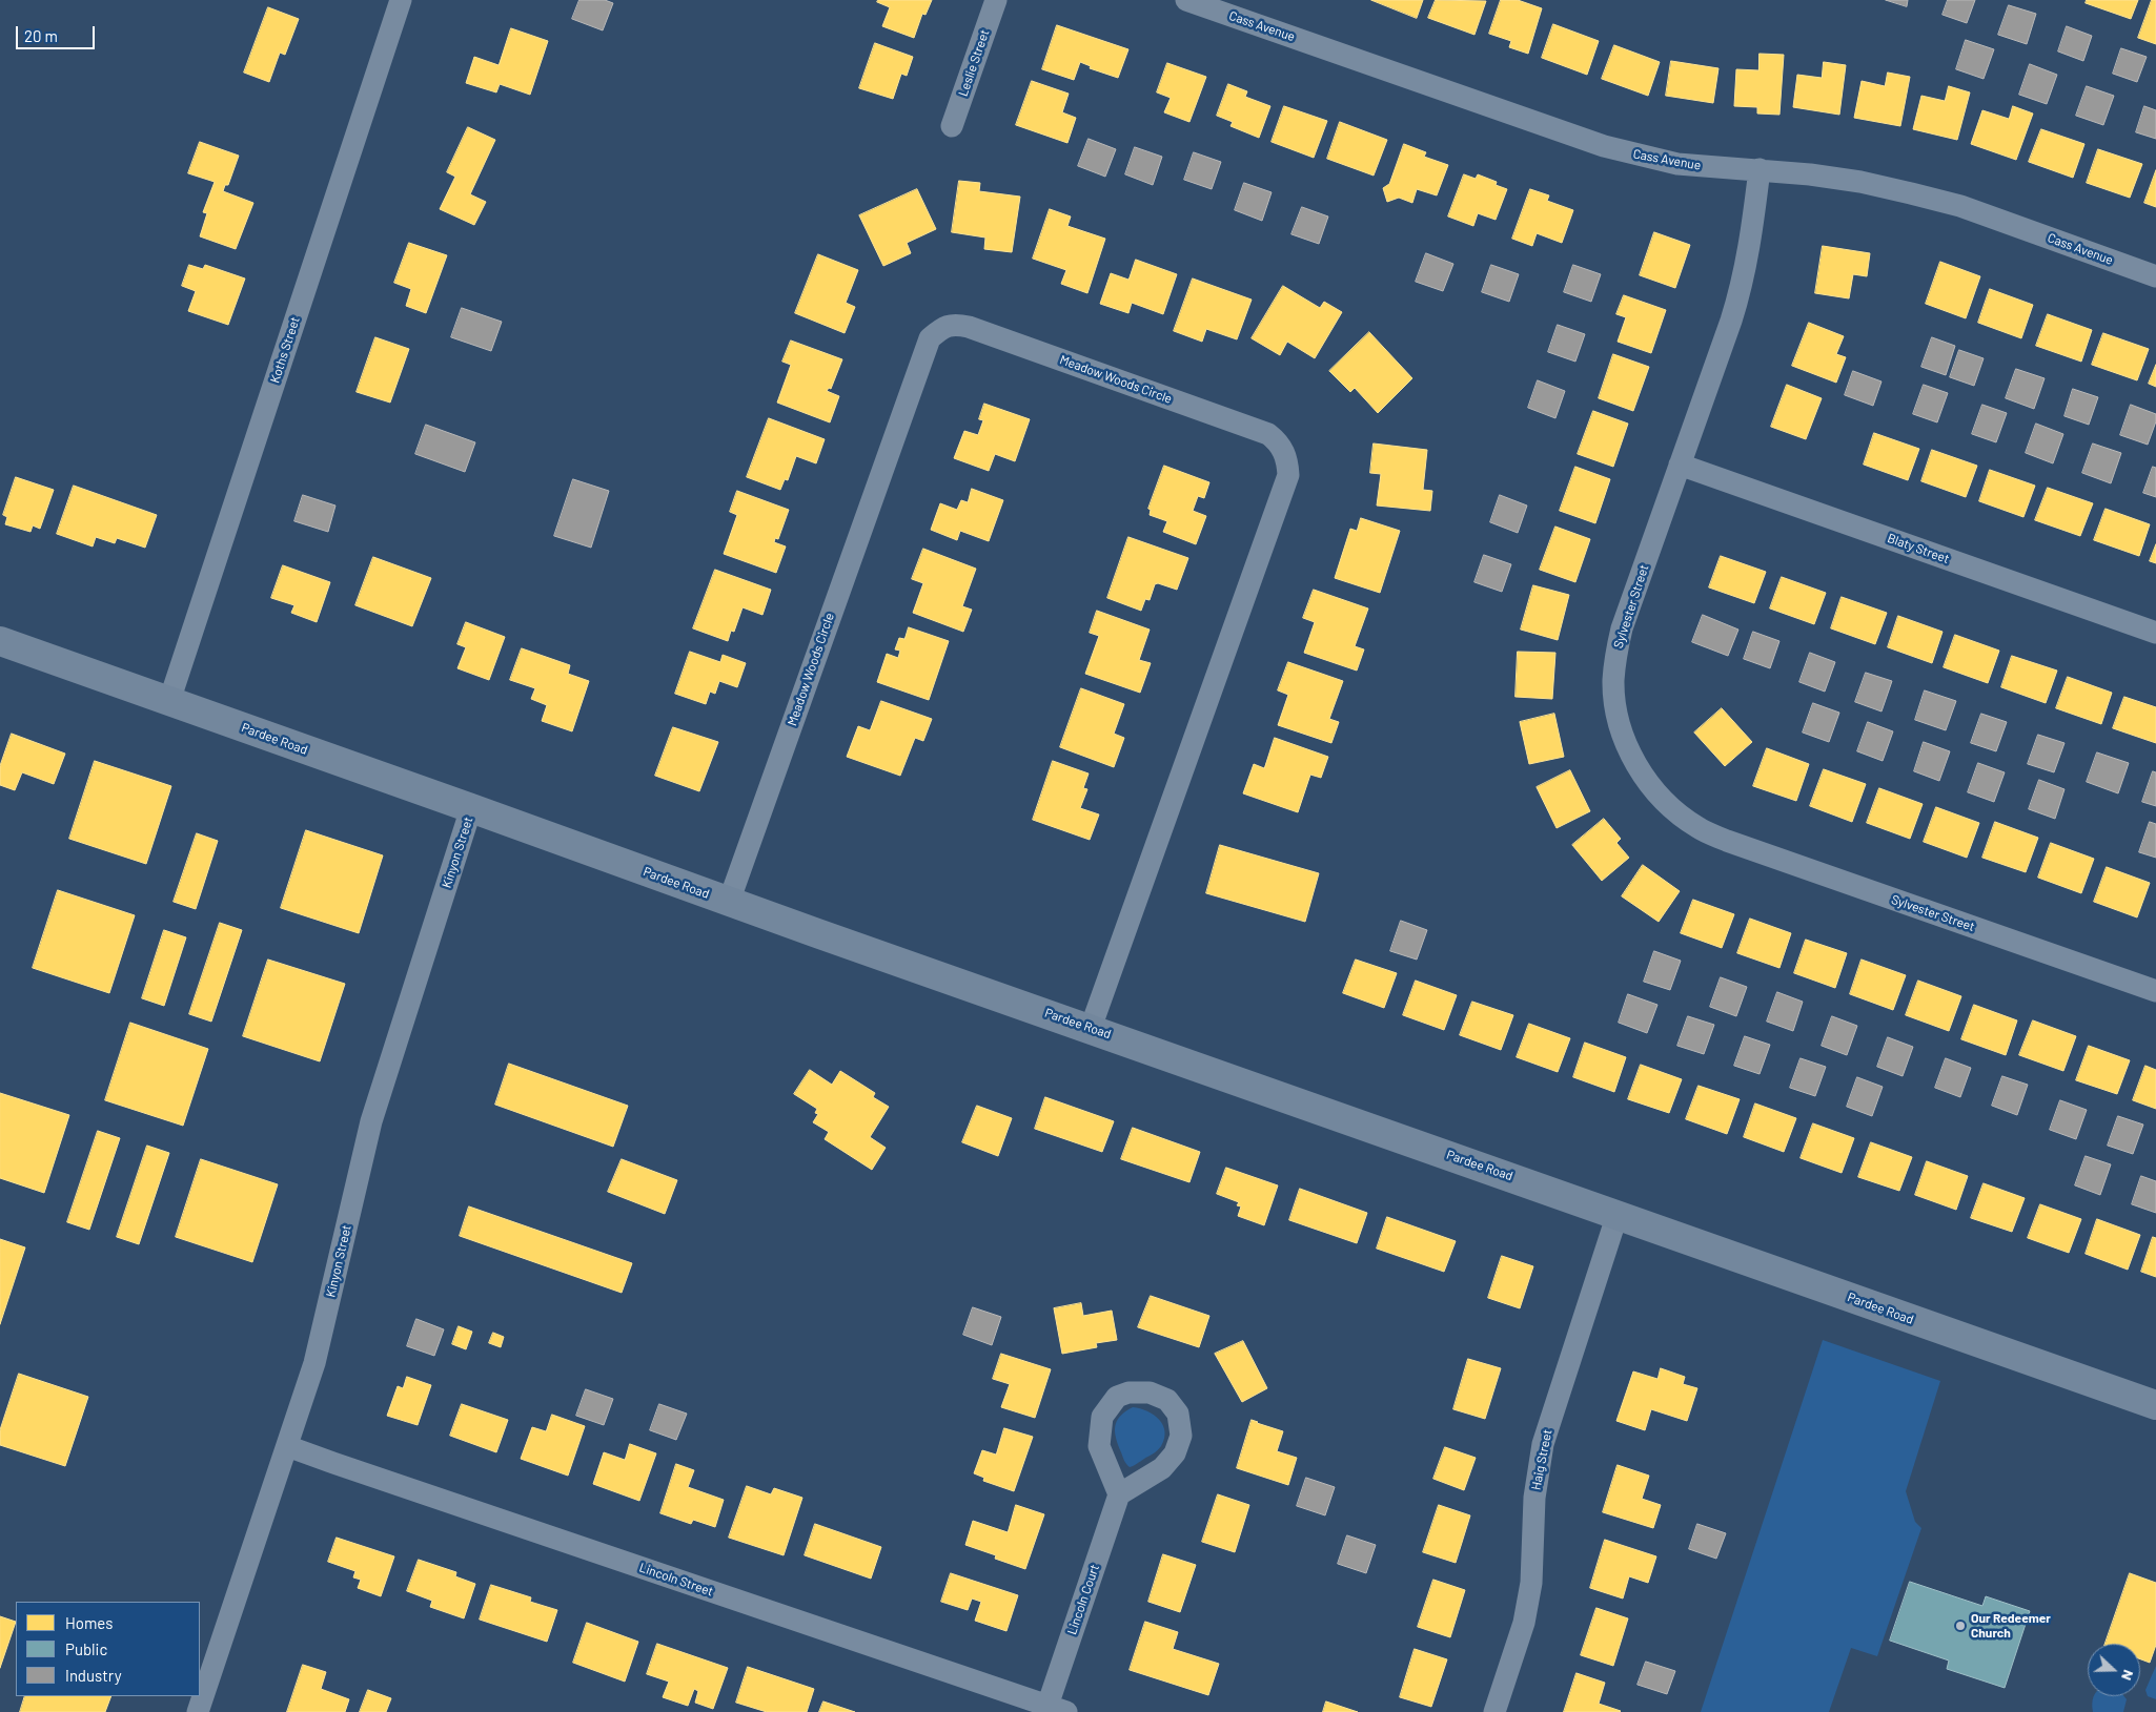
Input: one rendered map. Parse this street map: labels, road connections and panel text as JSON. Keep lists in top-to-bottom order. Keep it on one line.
{"streets":{"main road":["Pardee Road"],"street":["Cass Avenue","Leslie Street","Koths Street","Meadow Woods Circle","Blaty Street","Sylvester Street","Kinyon Street","Haig Street","Lincoln Street","Lincoln Court"]},"crossings":[["Cass Avenue","Sylvester Street"],["Koths Street","Pardee Road"],["Meadow Woods Circle","Pardee Road"],["Blaty Street","Sylvester Street"],["Pardee Road","Kinyon Street"],["Pardee Road","Haig Street"],["Kinyon Street","Lincoln Street"],["Lincoln Street","Lincoln Court"]],"places":["Our Redeemer Church"],"legend":["Homes","Public","Industry"],"scale_bar":"20 m","north":"right"}
